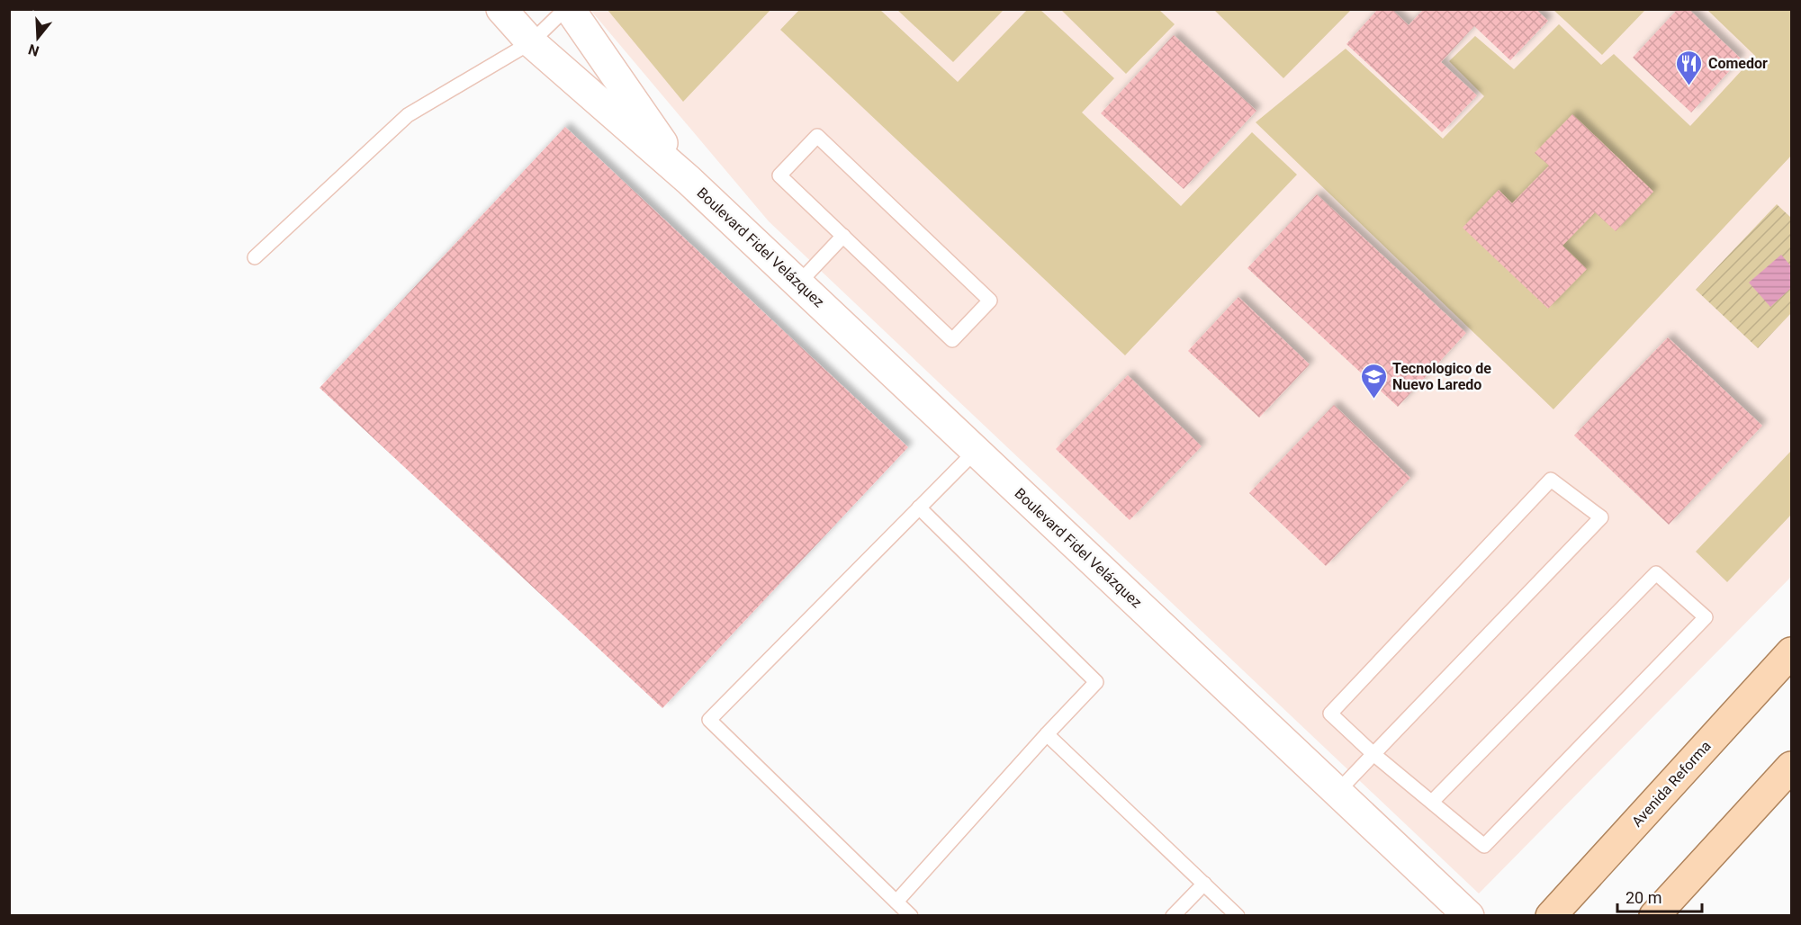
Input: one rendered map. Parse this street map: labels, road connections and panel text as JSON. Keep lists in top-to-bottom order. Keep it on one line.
{"streets":{"main road":["Avenida Reforma"],"street":["Boulevard Fidel Velázquez"]},"places":{"restaurant":["Comedor"],"school or university":["Tecnologico de Nuevo Laredo"]},"scale_bar":"20 m","north":"bottom"}
